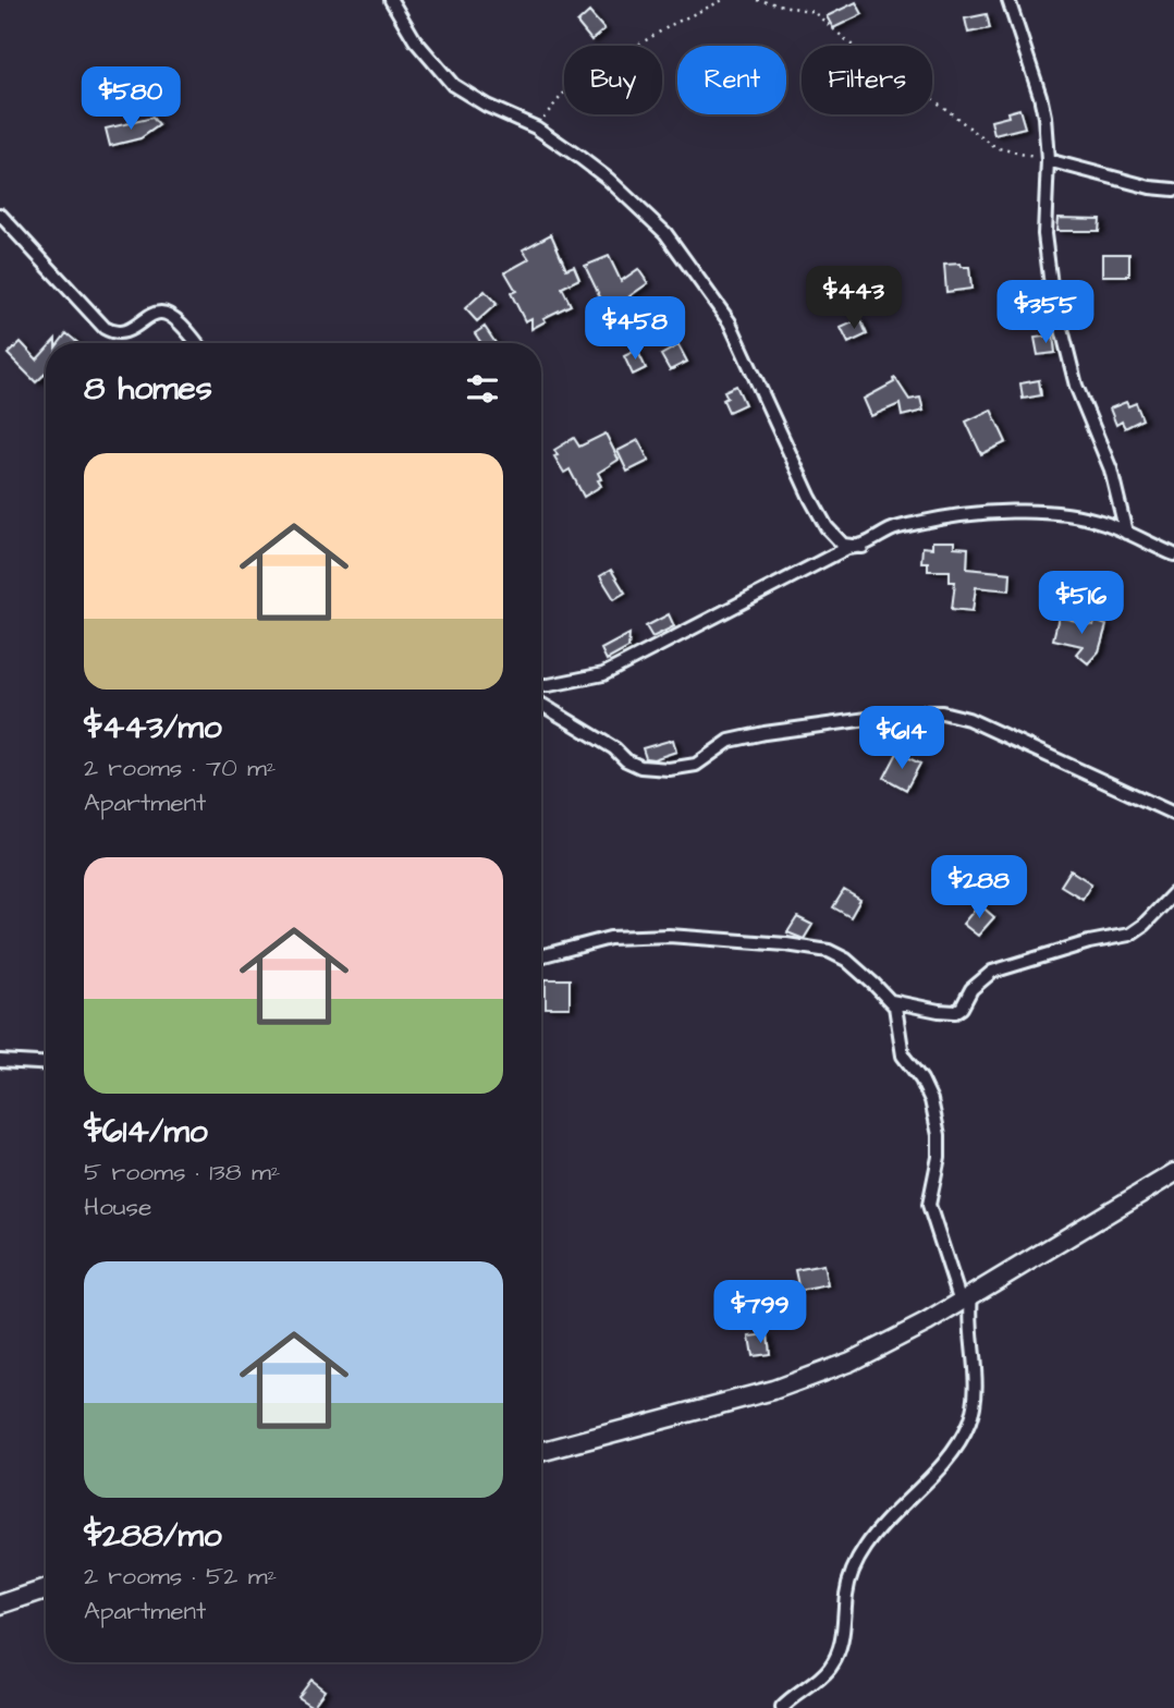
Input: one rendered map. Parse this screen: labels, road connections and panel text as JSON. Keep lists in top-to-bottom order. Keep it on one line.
{"page":{"chip":["Buy","Rent","Filters"],"price":["$580","$443","$355","$458","$516","$614","$288","$799"],"heading":"8 homes","list":[{"name":"$443/mo","note":"2 rooms · 70 m² · Apartment"},{"name":"$614/mo","note":"5 rooms · 138 m² · House"},{"name":"$288/mo","note":"2 rooms · 52 m² · Apartment"}]}}
